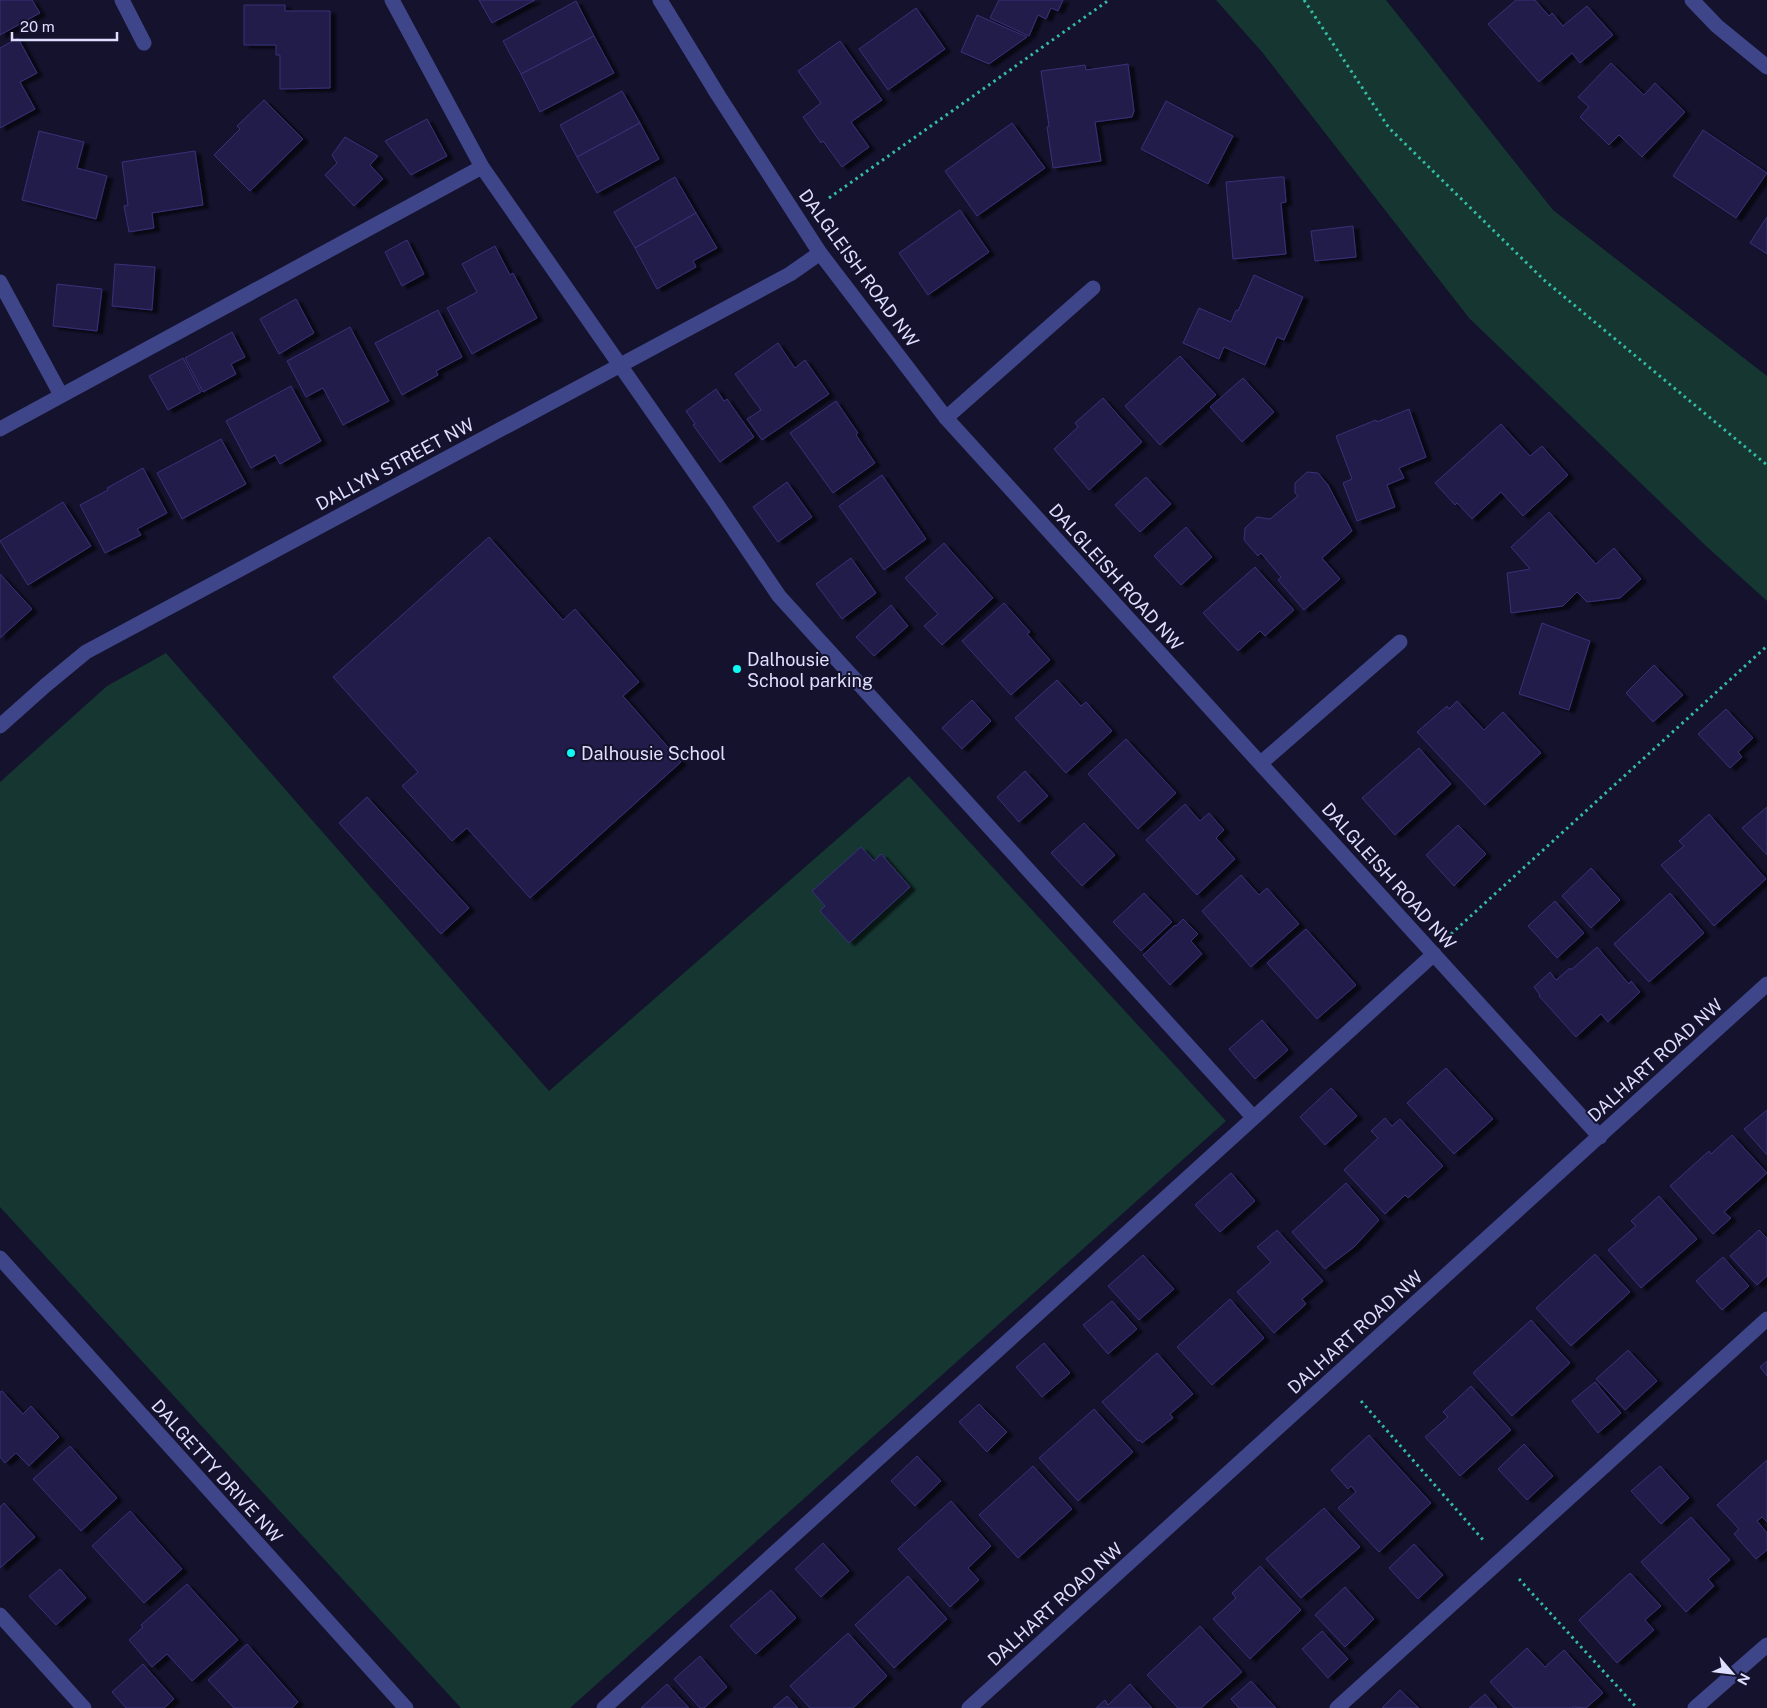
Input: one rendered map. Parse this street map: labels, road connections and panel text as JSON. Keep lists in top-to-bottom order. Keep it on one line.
{"streets":{"street":["DALGLEISH ROAD NW","DALLYN STREET NW","DALHART ROAD NW","DALGETTY DRIVE NW"]},"crossings":[["DALGLEISH ROAD NW","DALLYN STREET NW"],["DALGLEISH ROAD NW","DALHART ROAD NW"]],"places":["Dalhousie School parking","Dalhousie School"],"scale_bar":"20 m","north":"bottom right"}
